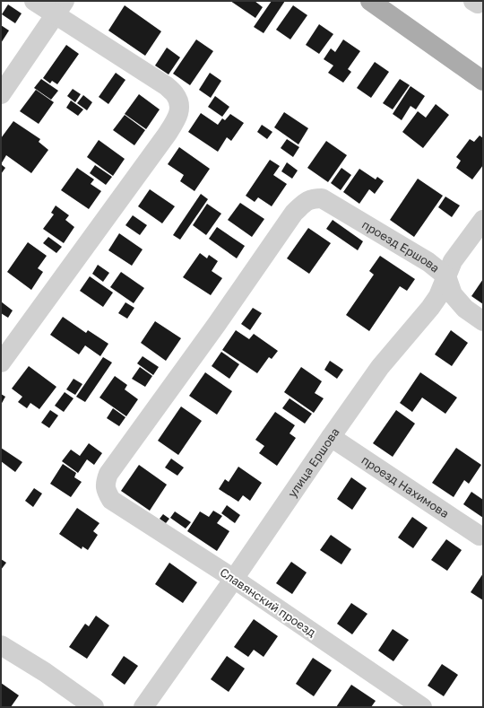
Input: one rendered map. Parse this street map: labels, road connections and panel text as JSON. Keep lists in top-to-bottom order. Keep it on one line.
{"streets":{"street":["проезд Ершова","улица Ершова","проезд Нахимова","Славянский проезд"]},"crossings":[["проезд Ершова","улица Ершова"],["проезд Ершова","Славянский проезд"],["улица Ершова","проезд Нахимова"],["улица Ершова","Славянский проезд"]]}
